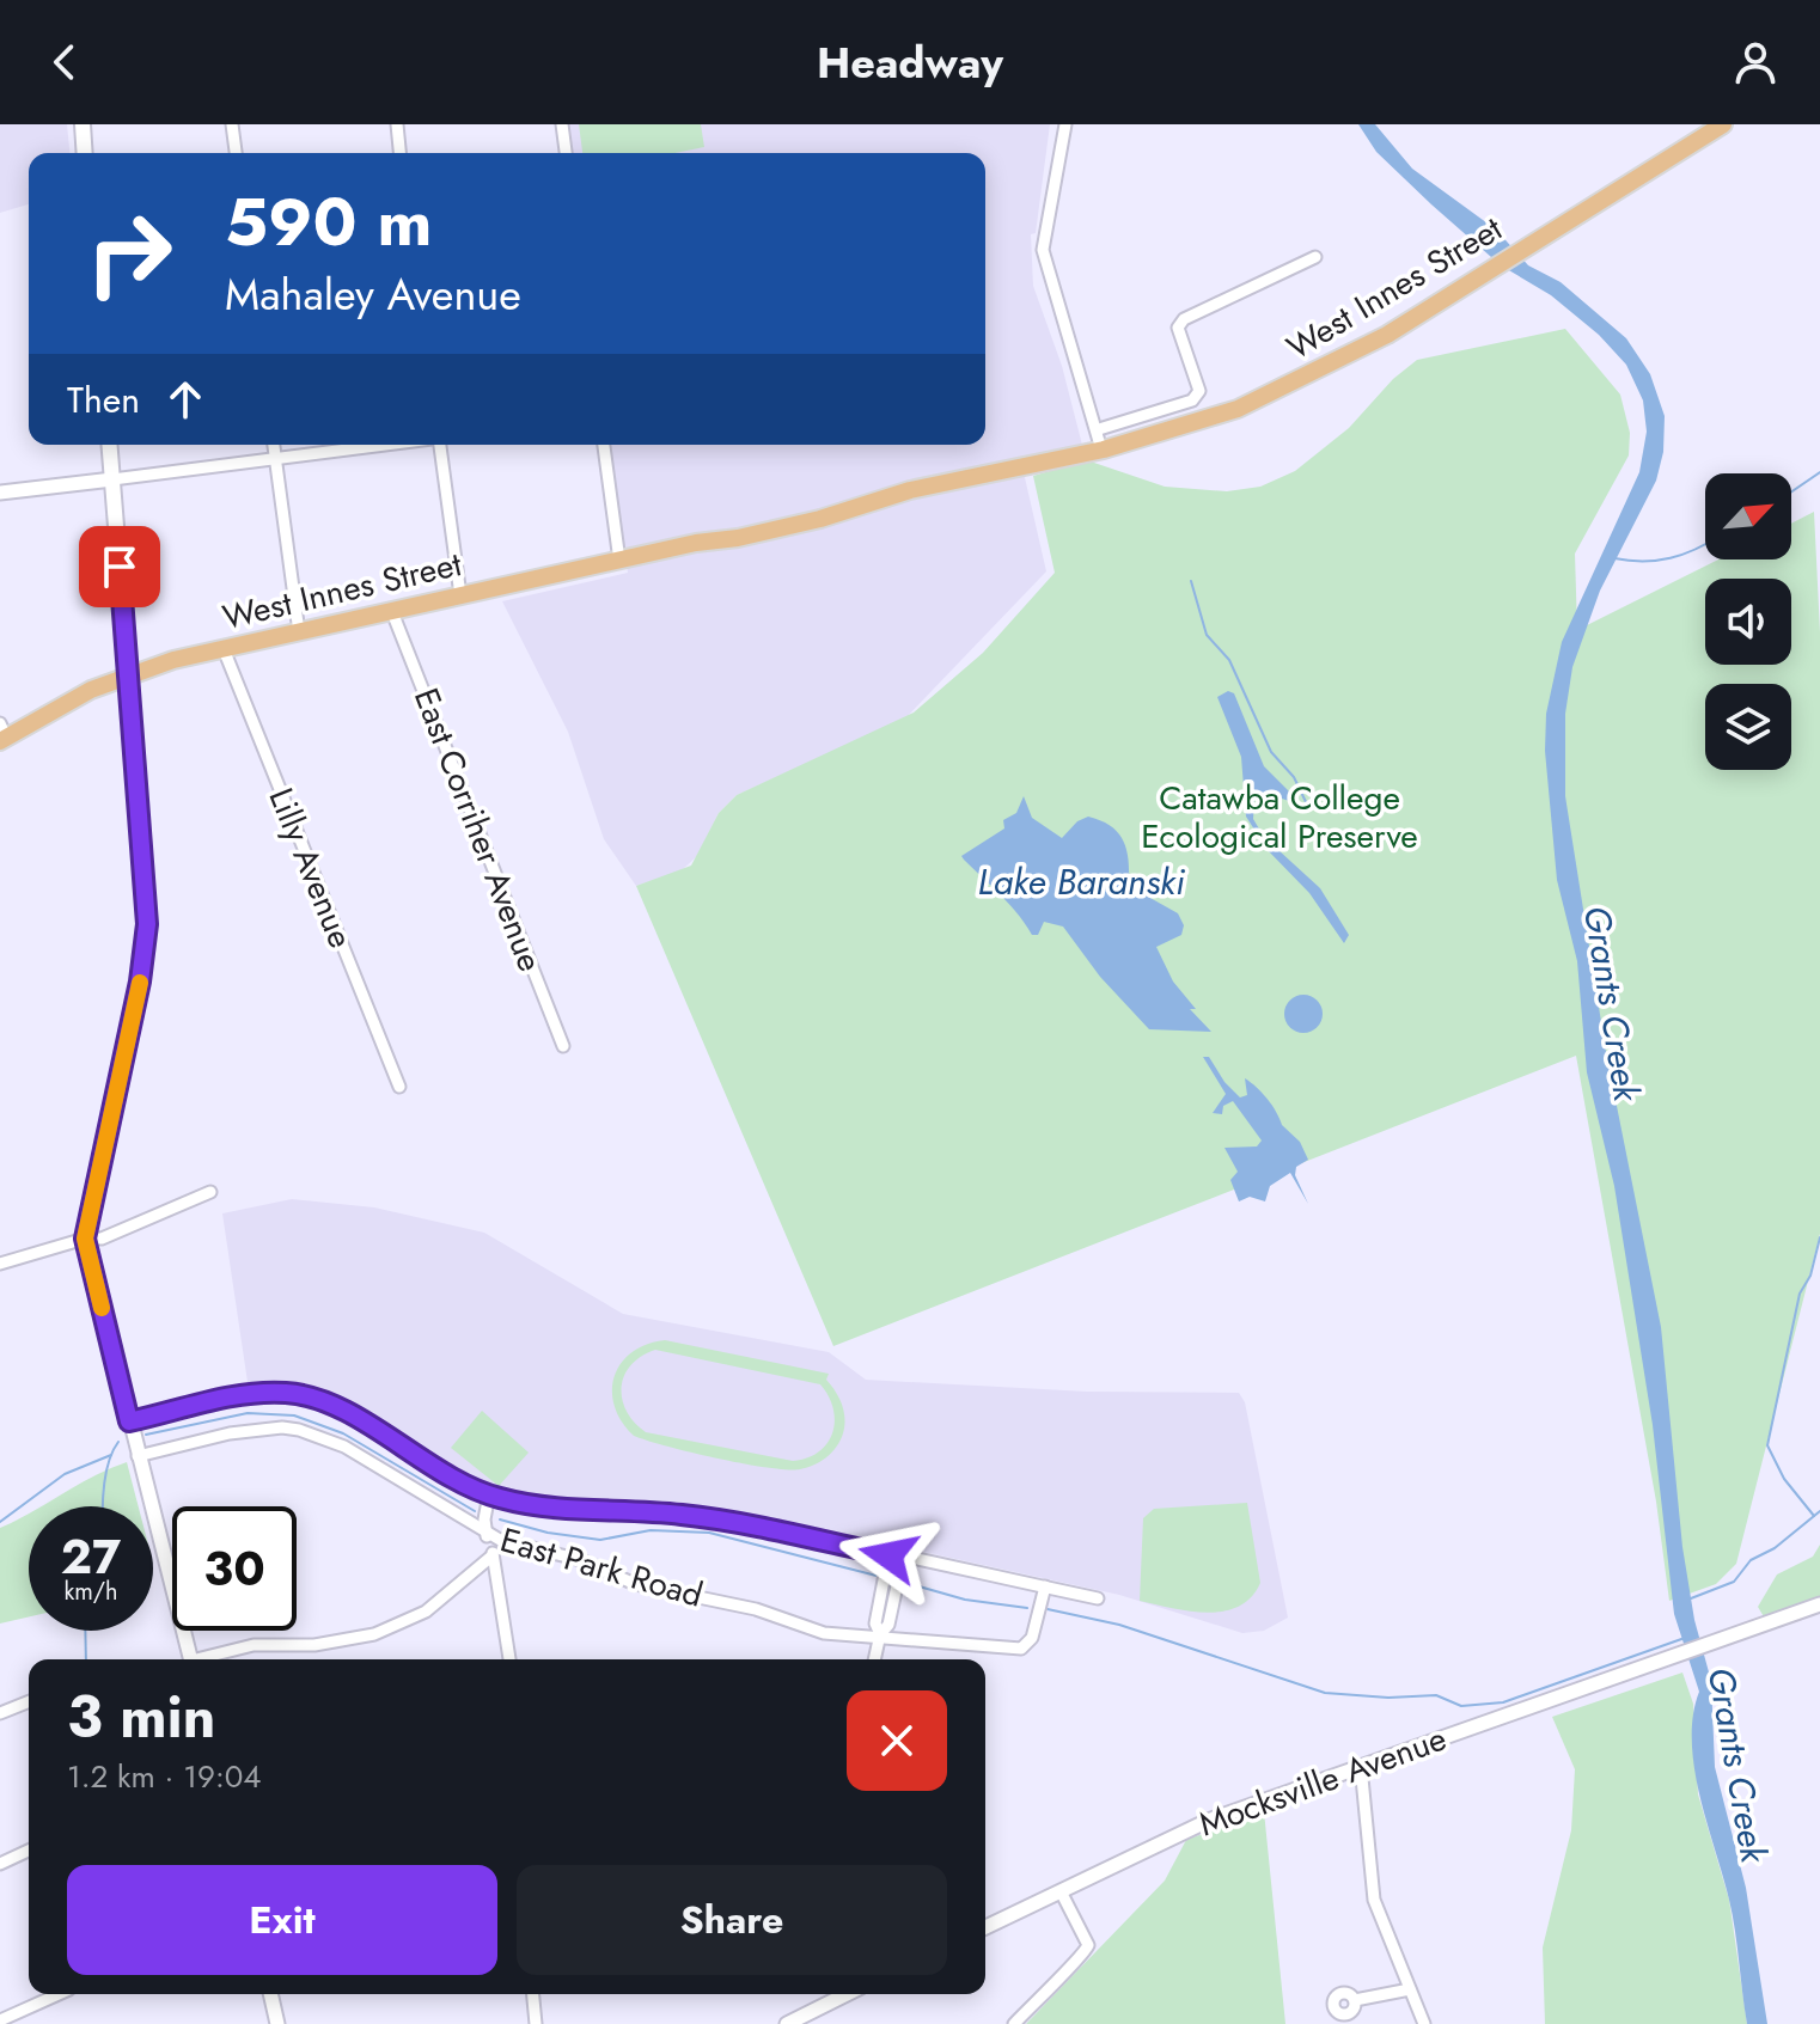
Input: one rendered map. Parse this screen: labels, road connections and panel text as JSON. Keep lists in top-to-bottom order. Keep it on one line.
{"streets":{"main road":["West Innes Street"],"street":["East Corriher Avenue","Lilly Avenue","East Park Road","Mocksville Avenue"]},"crossings":[["West Innes Street","East Corriher Avenue"],["West Innes Street","Lilly Avenue"]],"water":["Lake Baranski","Grants Creek"],"parks":["Catawba College Ecological Preserve"],"north":"top right","page":{"header":"Headway","turn":["590 m","Mahaley Avenue"],"then":"Then","speed":"27 km/h","limit":"30","heading":["3 min","1.2 km · 19:04"],"buttons":["Exit","Share"]}}
